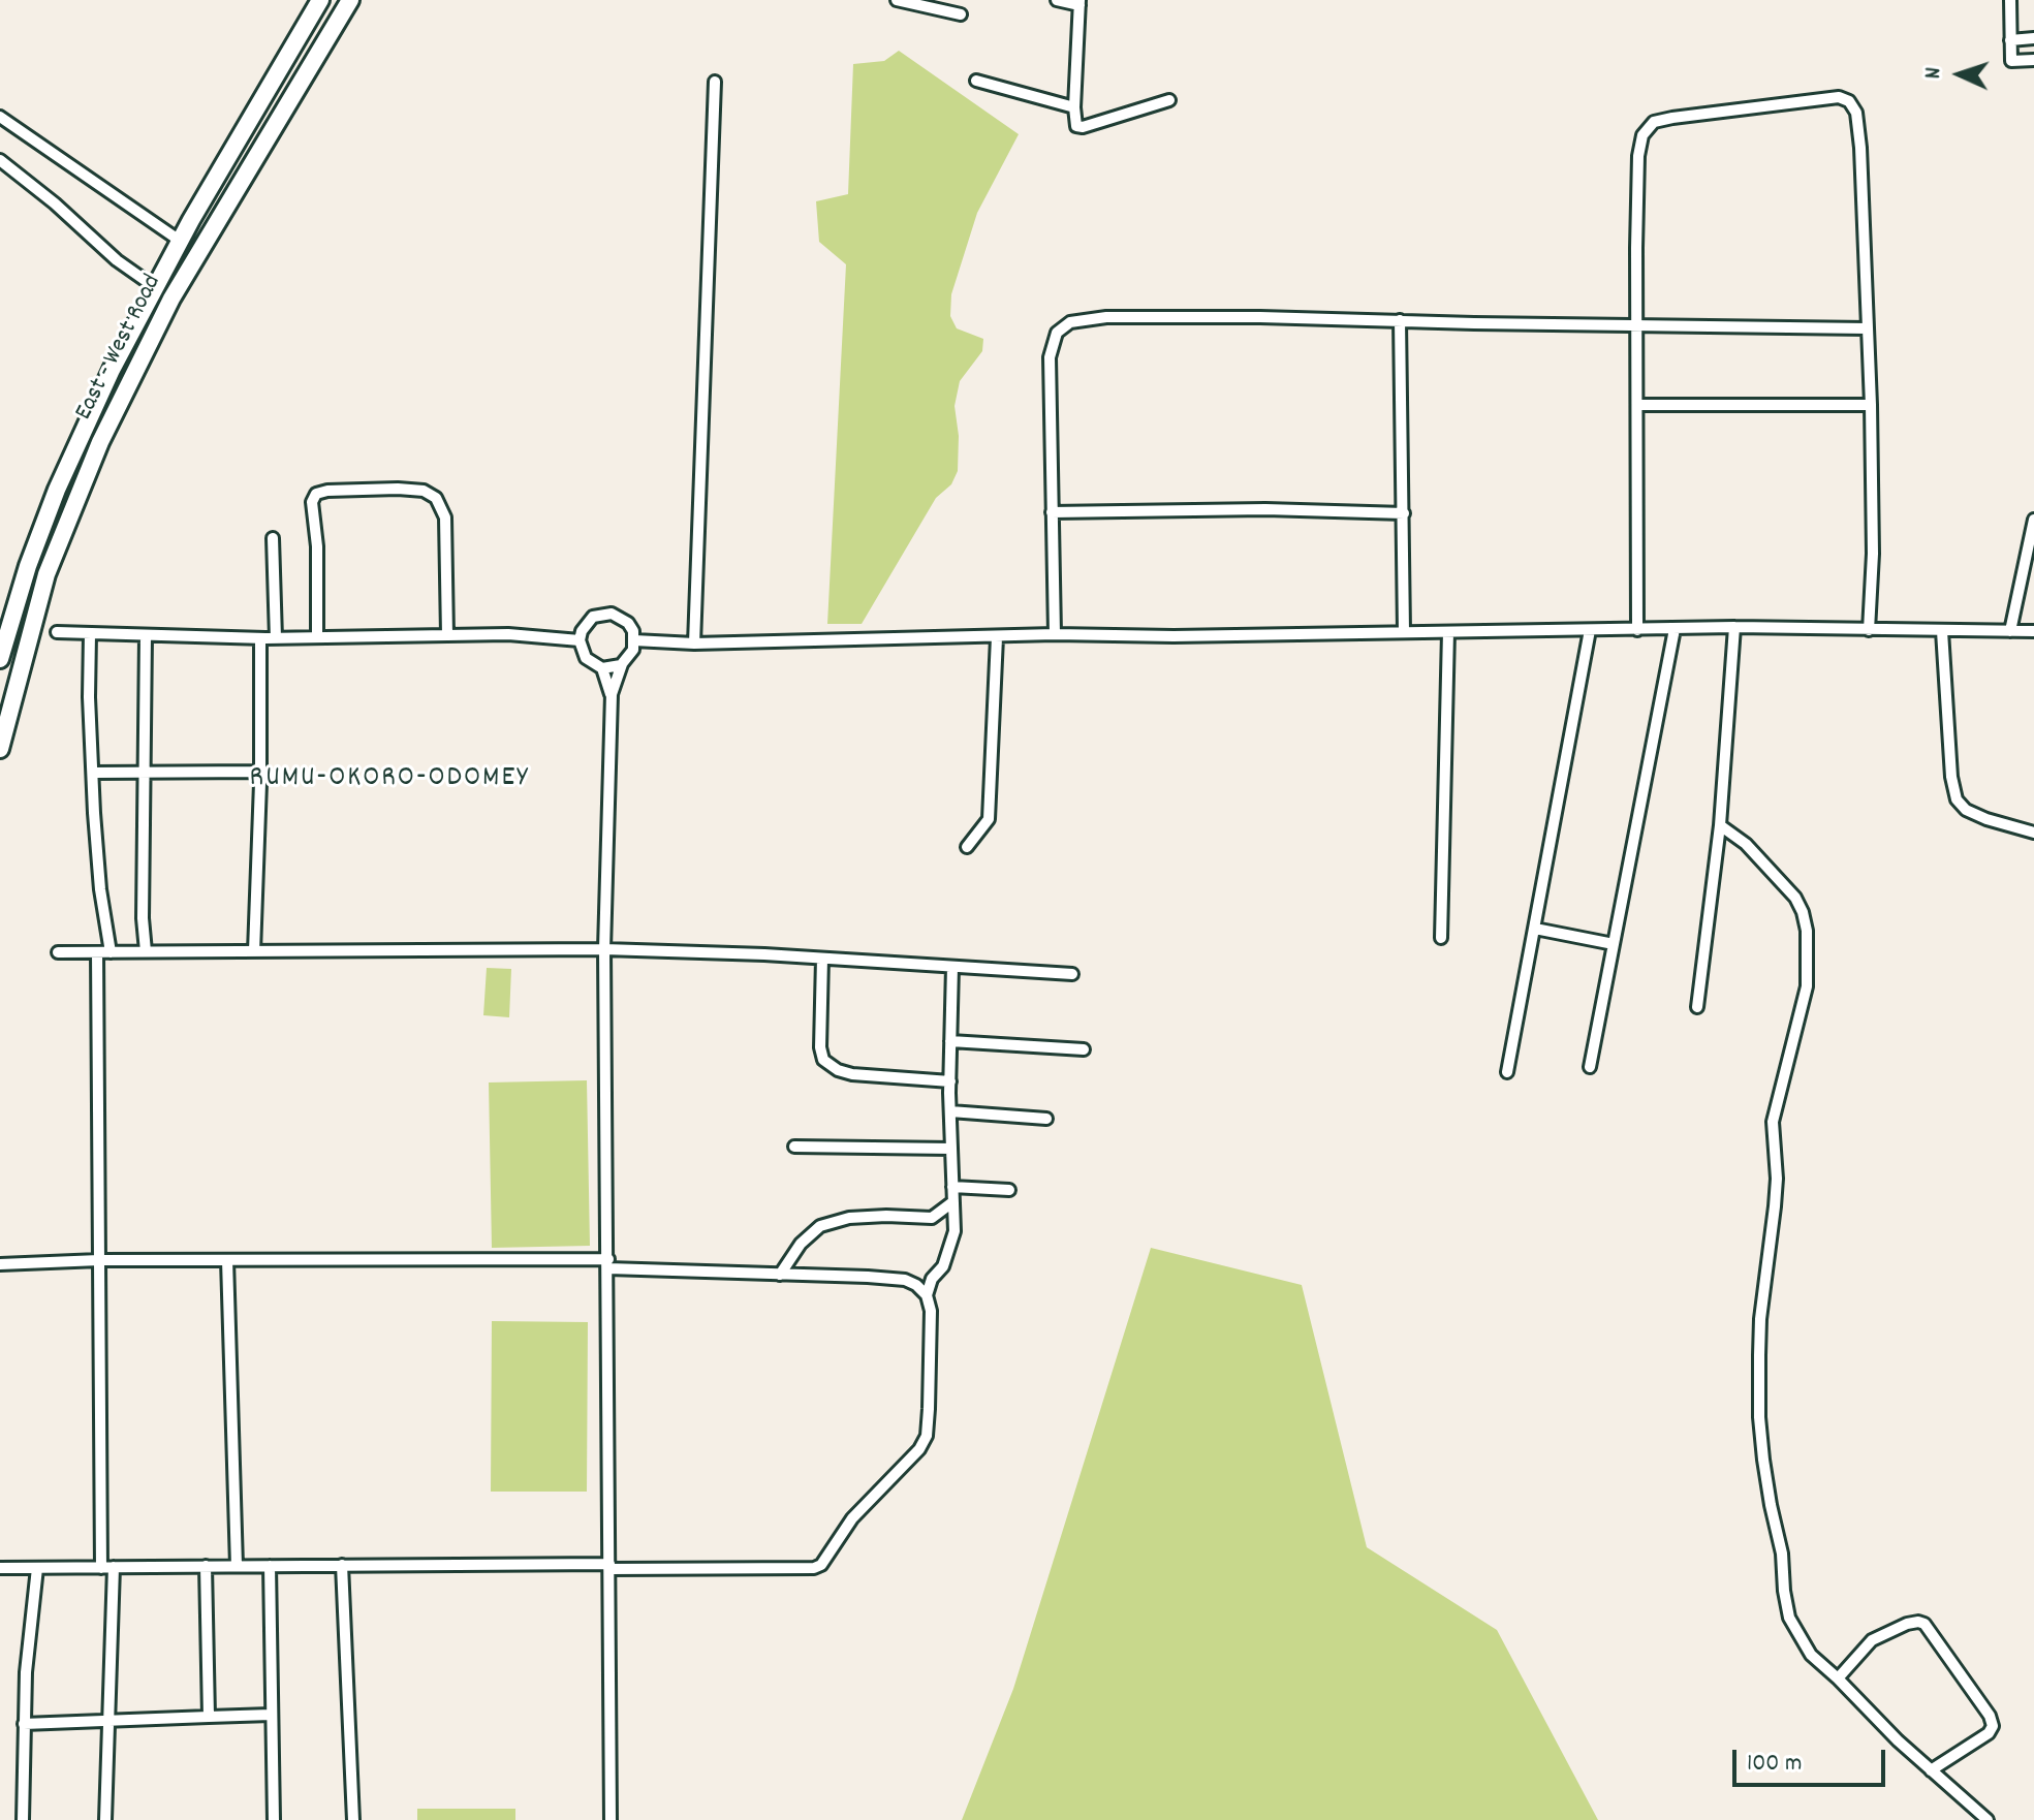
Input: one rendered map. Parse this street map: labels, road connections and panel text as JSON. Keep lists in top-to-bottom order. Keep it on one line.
{"streets":{"main road":["East - West Road"]},"districts":["RUMU-OKORO-ODOMEY"],"scale_bar":"100 m","north":"left"}
